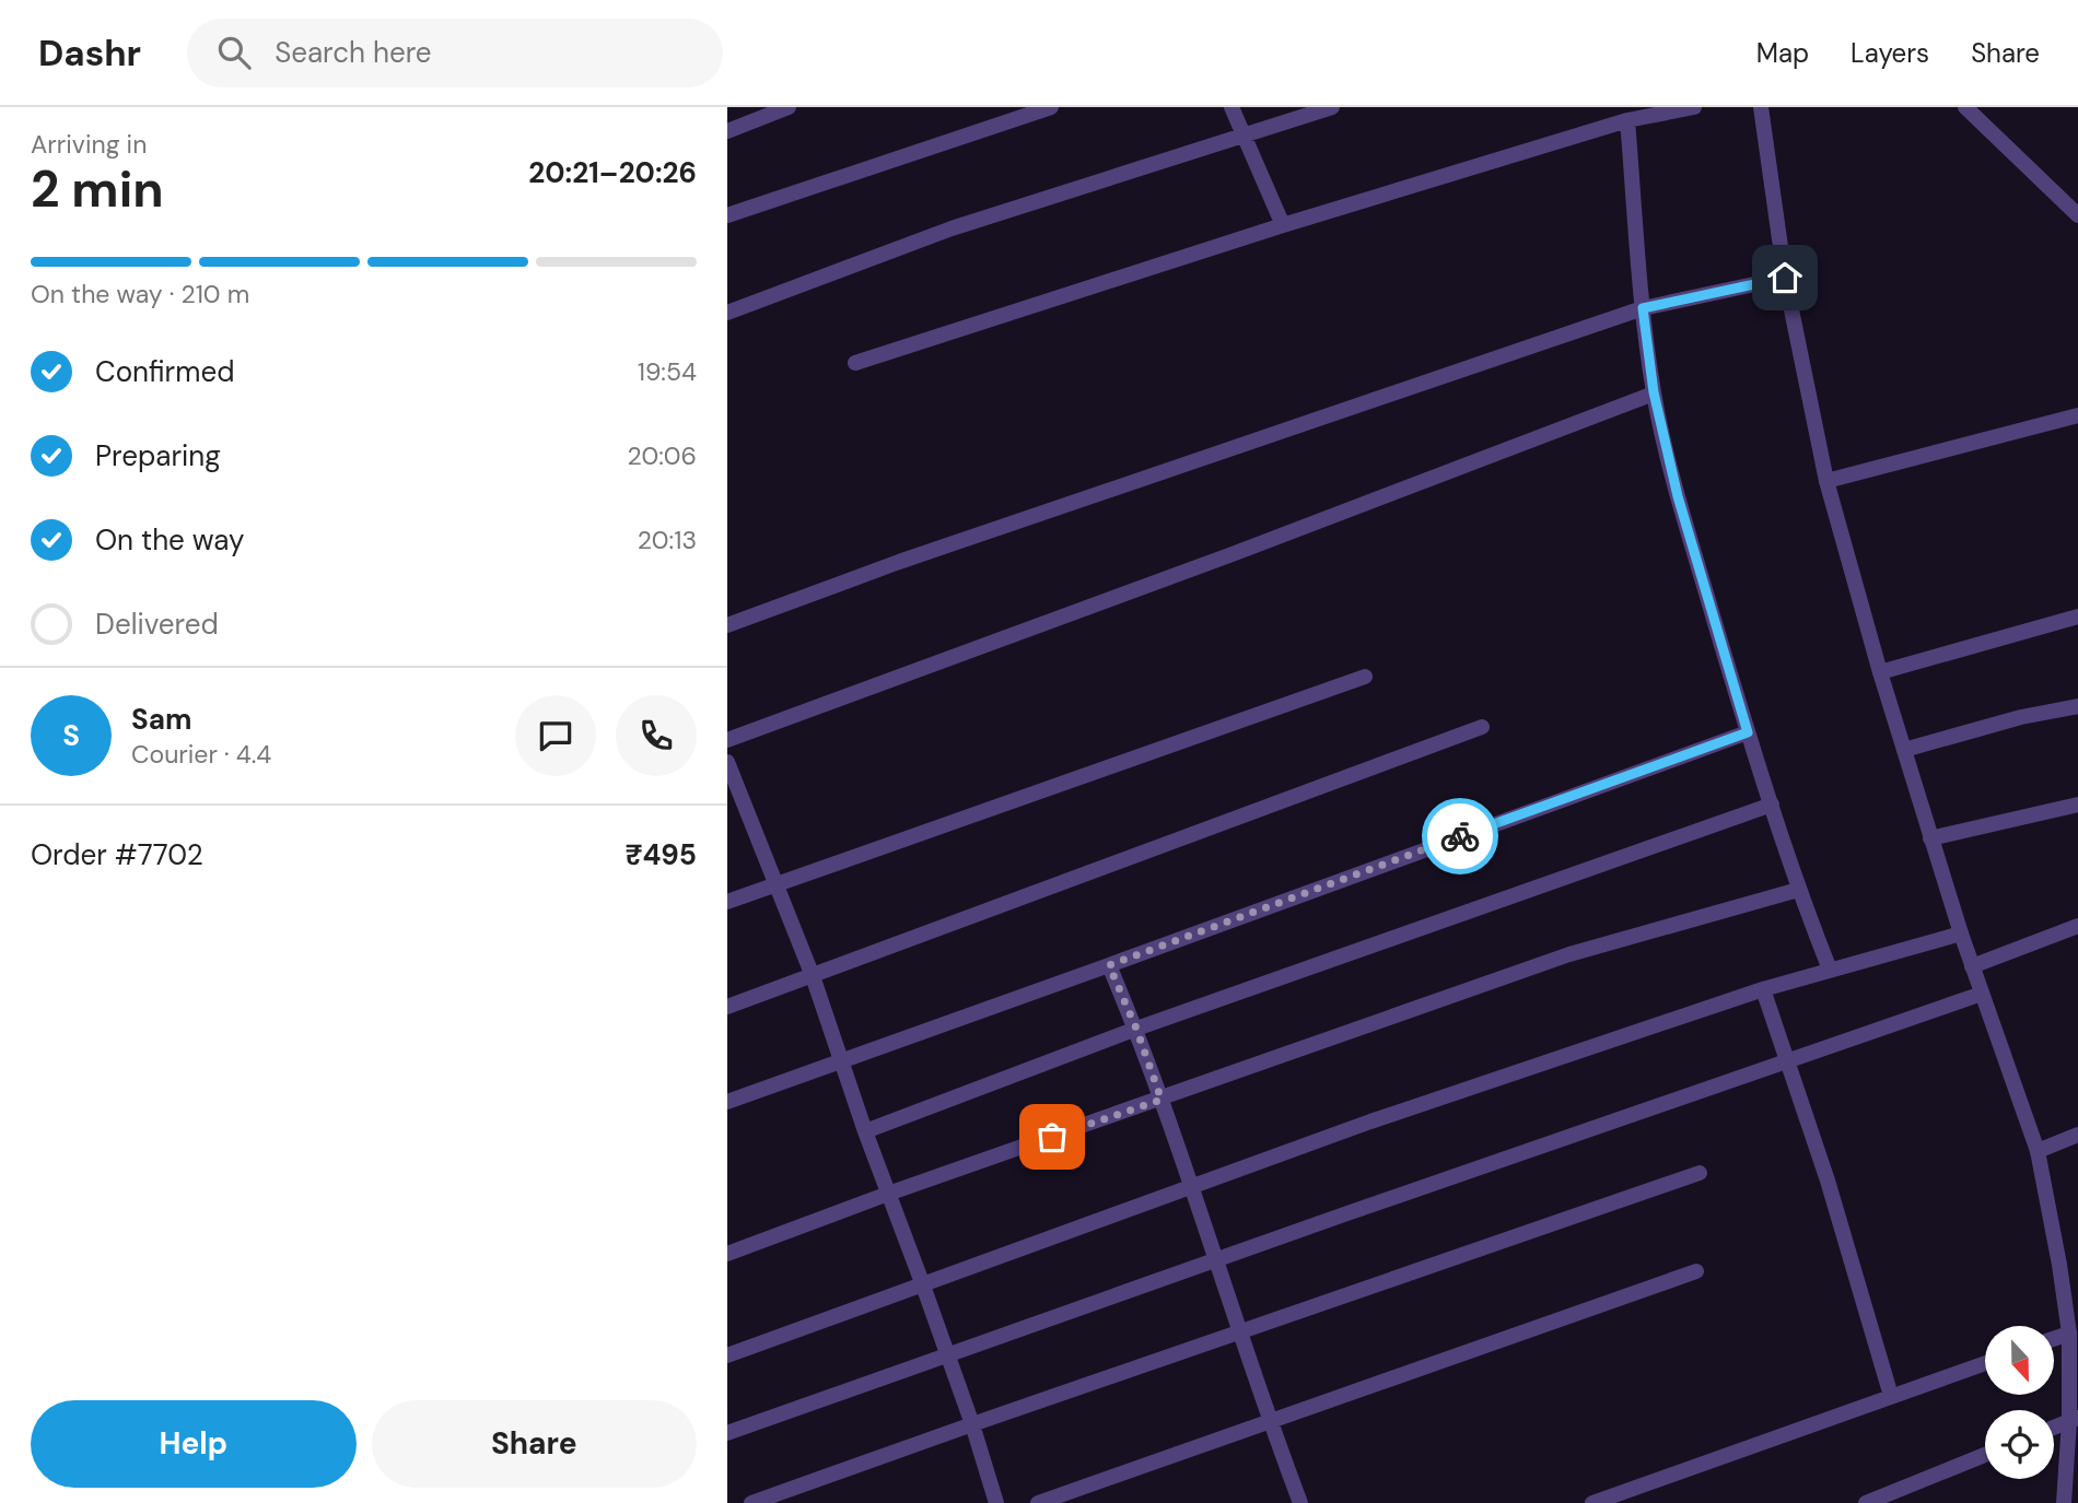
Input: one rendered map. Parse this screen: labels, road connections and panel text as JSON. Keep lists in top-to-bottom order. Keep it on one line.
{"north":"bottom","page":{"header":"Dashr","search":"Search here","nav":["Map","Layers","Share"],"heading":["2 min","Arriving in","20:21–20:26"],"panel":["Sam","Courier · 4.4","Order #7702","₹495"],"bar":"On the way · 210 m","list":[["Confirmed","19:54"],["Preparing","20:06"],["On the way","20:13"],"Delivered"],"round":"S","buttons":["Help","Share"]}}
